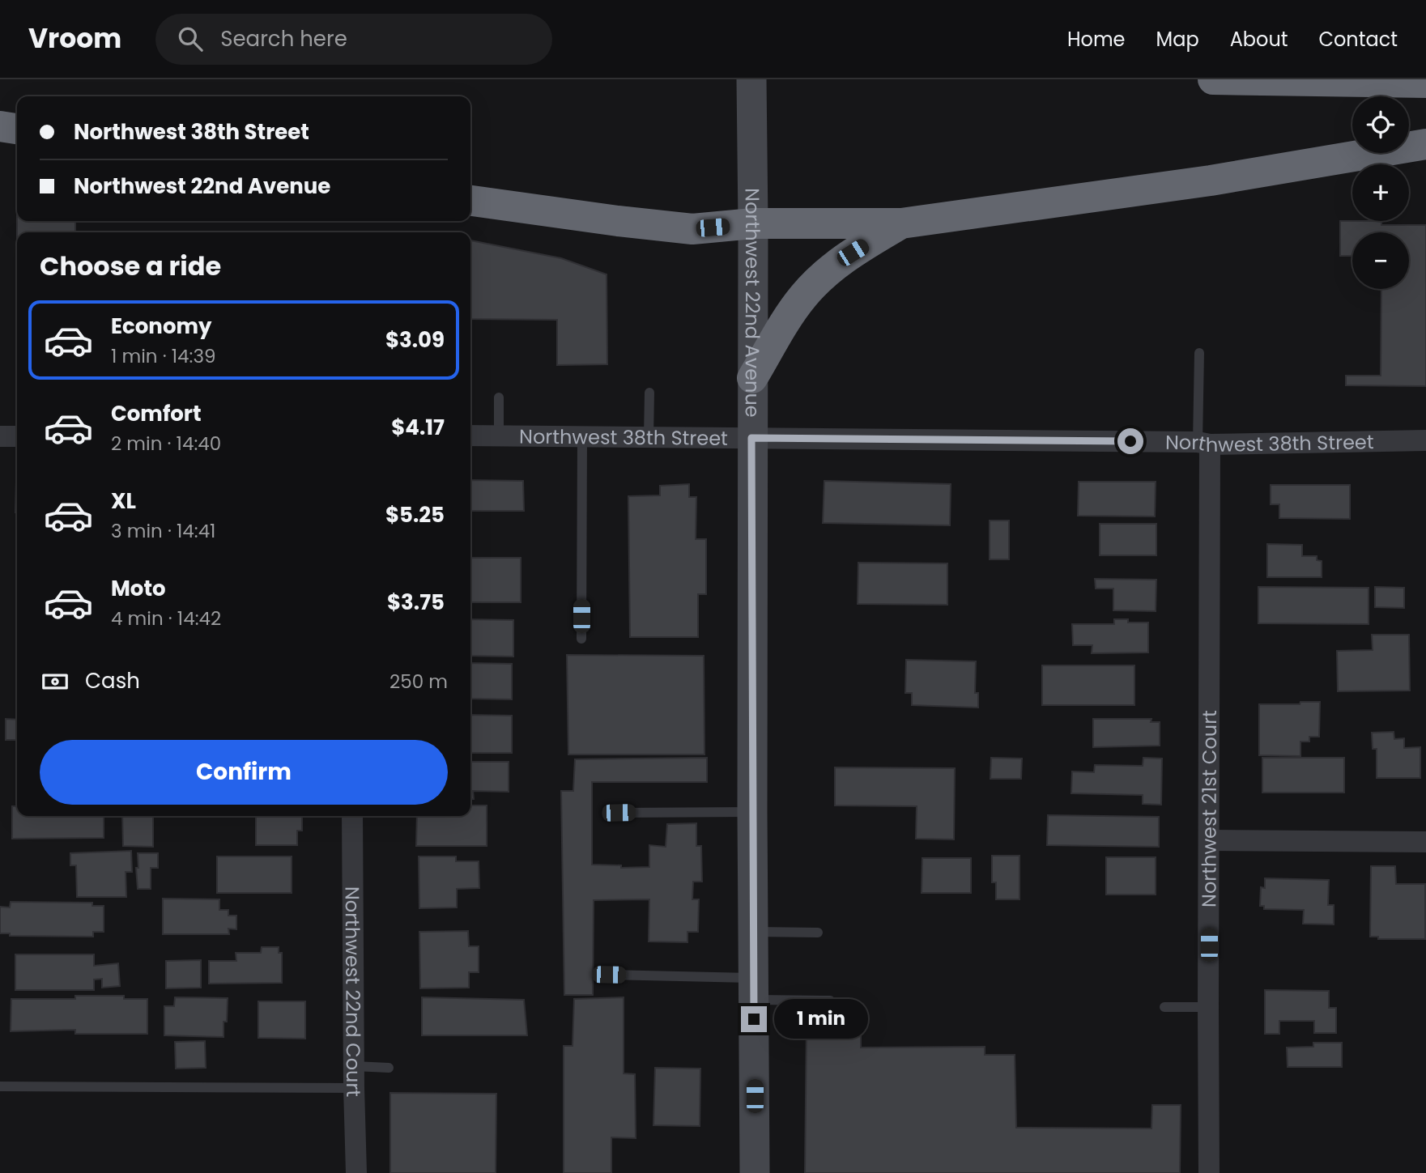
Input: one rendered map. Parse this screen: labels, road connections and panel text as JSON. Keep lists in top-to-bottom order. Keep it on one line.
{"streets":{"main road":["Northwest 22nd Avenue"],"street":["Northwest 38th Street","Northwest 21st Court","Northwest 22nd Court"]},"crossings":[["Northwest 22nd Avenue","Northwest 38th Street"],["Northwest 38th Street","Northwest 21st Court"]],"page":{"header":"Vroom","search":"Search here","nav":["Home","Map","About","Contact"],"map_buttons":["+","−"],"banner":["Northwest 38th Street","Northwest 22nd Avenue"],"heading":"Choose a ride","list":[{"name":"Economy","note":"1 min · 14:39","value":"$3.09"},{"name":"Comfort","note":"2 min · 14:40","value":"$4.17"},{"name":"XL","note":"3 min · 14:41","value":"$5.25"},{"name":"Moto","note":"4 min · 14:42","value":"$3.75"}],"pay":["Cash","250 m"],"buttons":"Confirm","bubble":"1 min"}}
